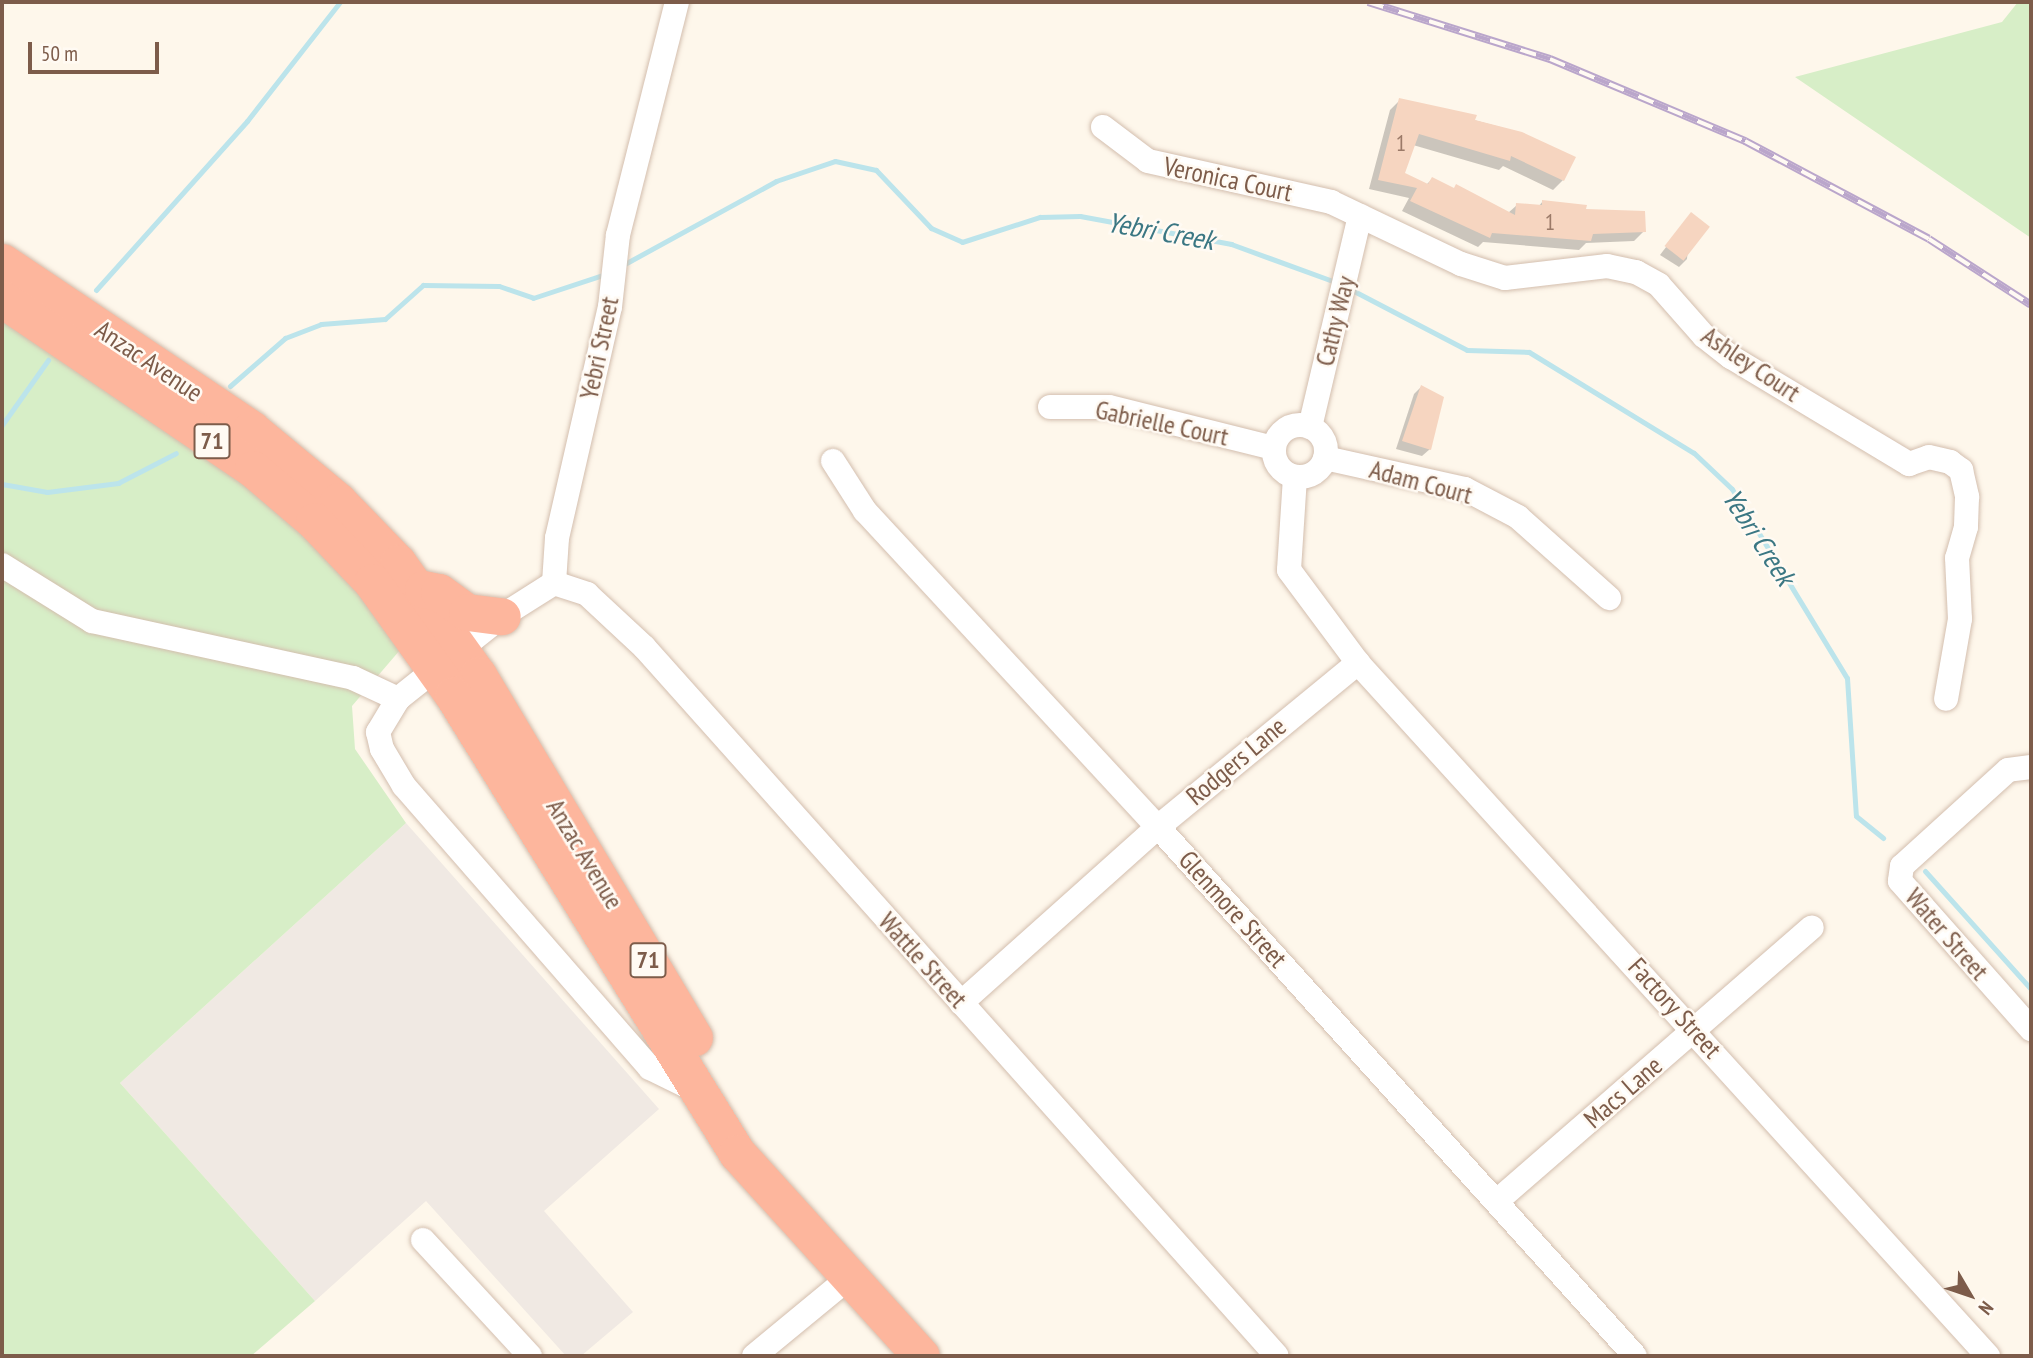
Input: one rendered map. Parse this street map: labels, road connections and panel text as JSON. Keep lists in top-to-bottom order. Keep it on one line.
{"streets":{"highway":["Anzac Avenue","71"],"street":["Veronica Court","Cathy Way","Yebri Street","Ashley Court","Gabrielle Court","Adam Court","Rodgers Lane","Glenmore Street","Water Street","Wattle Street","Factory Street","Macs Lane"]},"crossings":[["Veronica Court","Cathy Way"],["Veronica Court","Ashley Court"],["Cathy Way","Ashley Court"],["Cathy Way","Gabrielle Court"],["Cathy Way","Adam Court"],["Yebri Street","Wattle Street"],["Gabrielle Court","Adam Court"],["Rodgers Lane","Glenmore Street"],["Rodgers Lane","Wattle Street"],["Rodgers Lane","Factory Street"],["Glenmore Street","Macs Lane"],["Factory Street","Macs Lane"]],"water":["Yebri Creek"],"house_numbers":["1","1"],"scale_bar":"50 m","north":"bottom right"}
